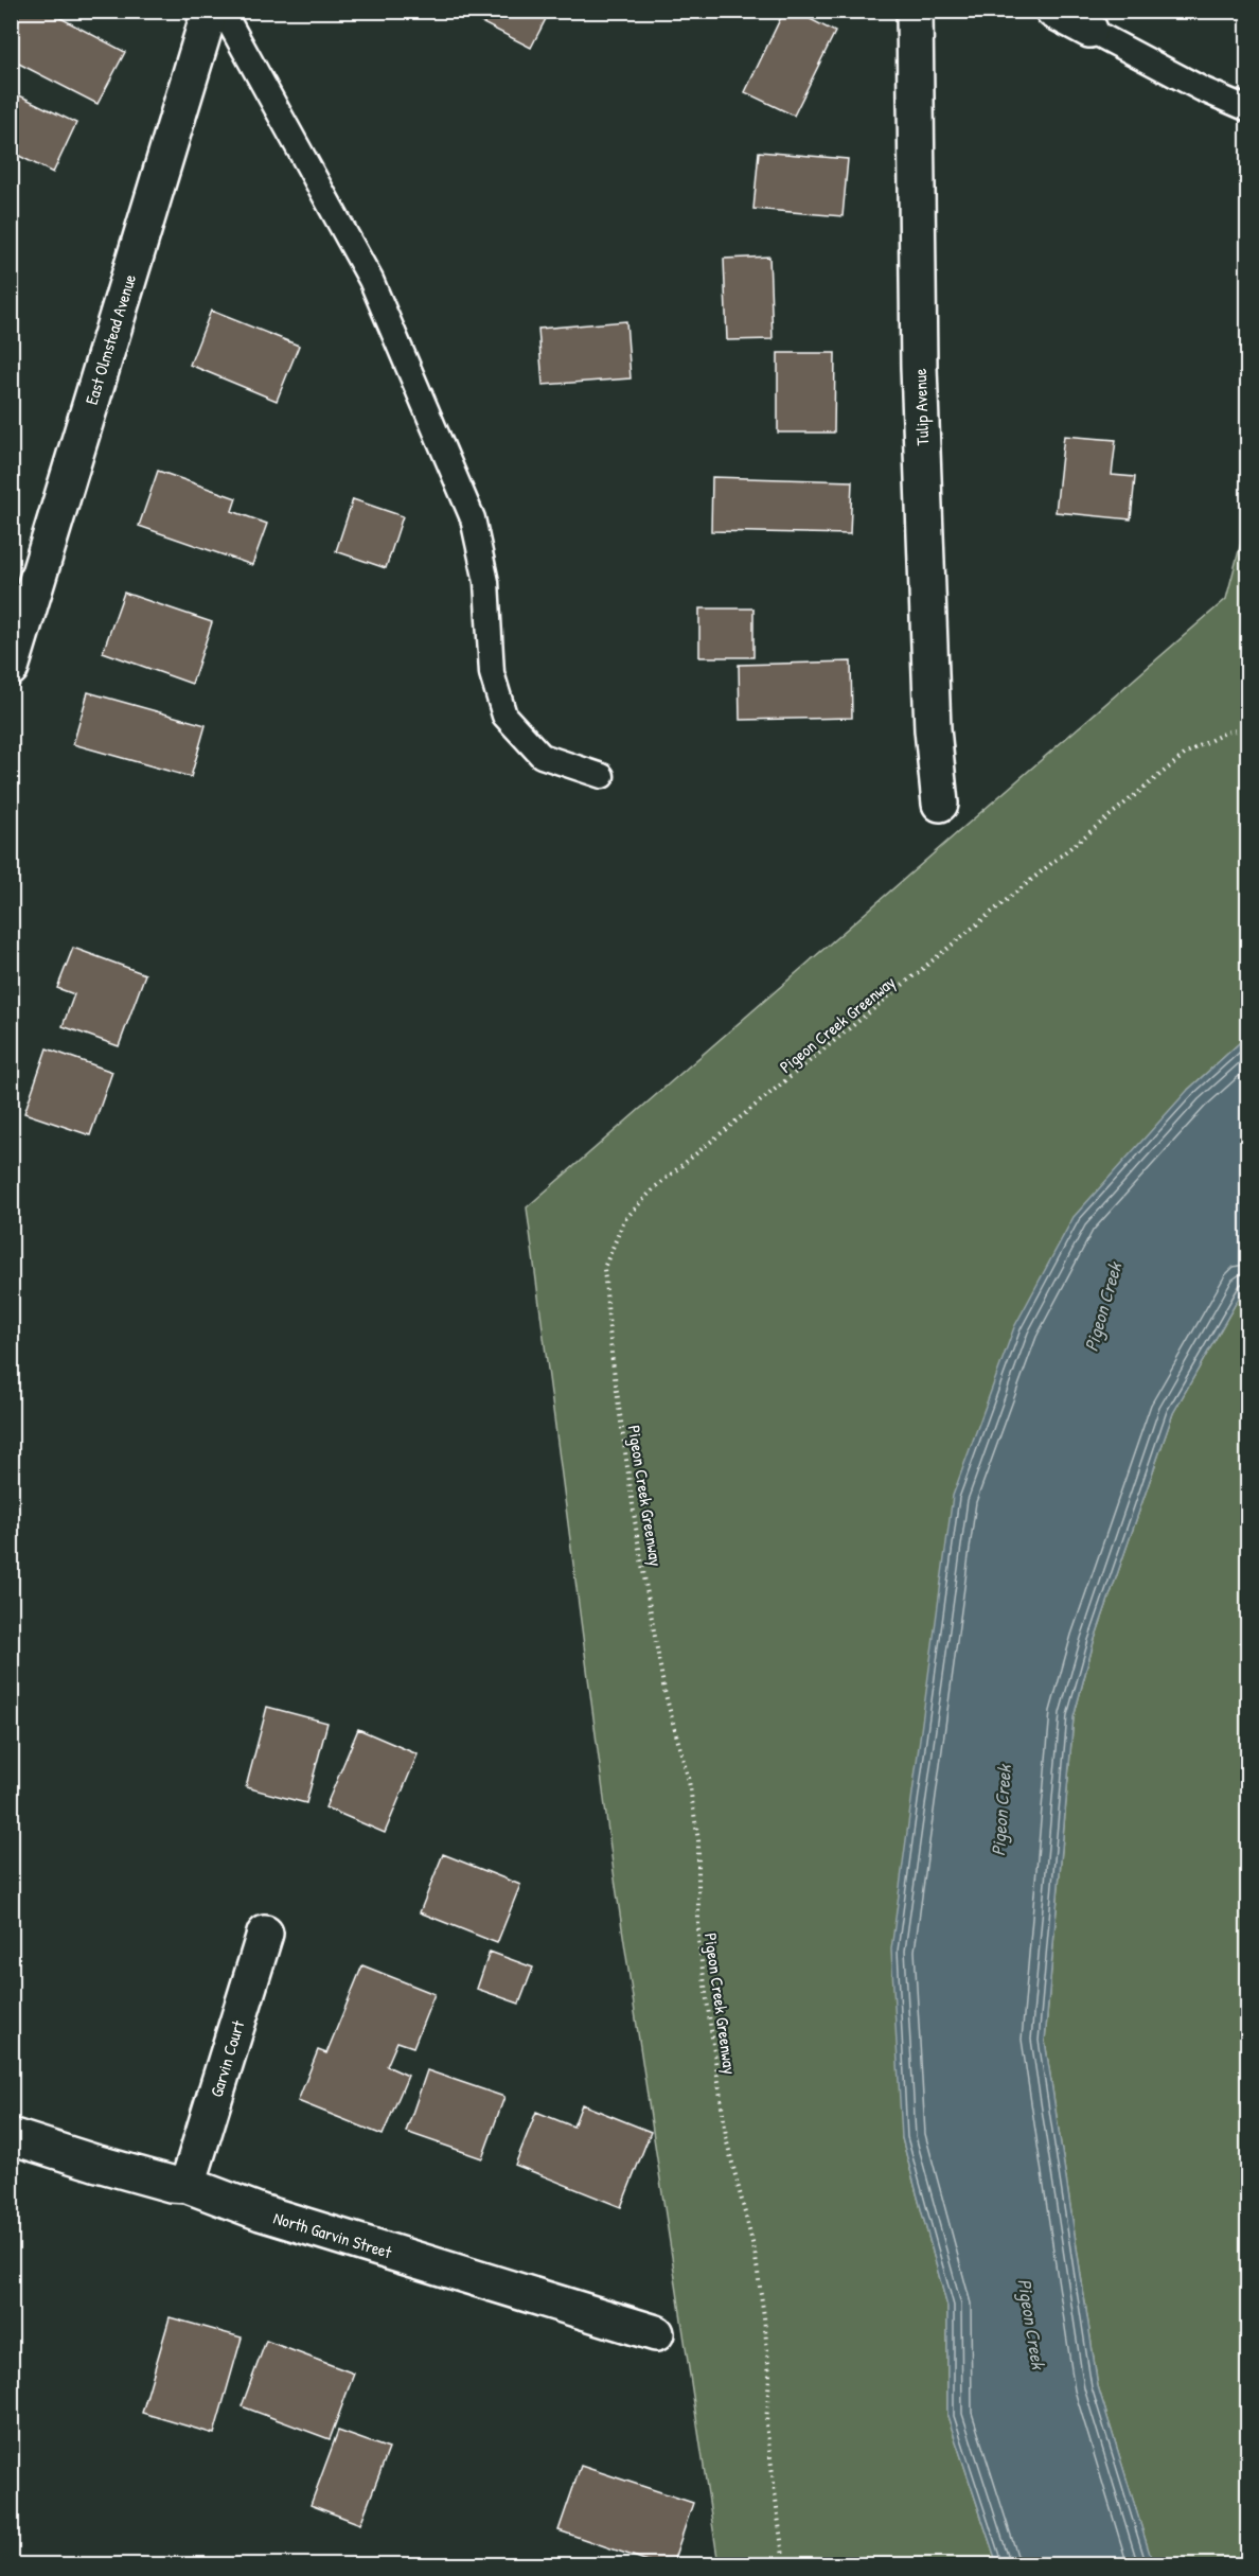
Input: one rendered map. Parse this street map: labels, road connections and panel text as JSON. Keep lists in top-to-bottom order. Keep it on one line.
{"streets":{"street":["East Olmstead Avenue","Tulip Avenue","Garvin Court","North Garvin Street"],"path":["Pigeon Creek Greenway"]},"crossings":[["Garvin Court","North Garvin Street"]],"water":["Pigeon Creek"]}
